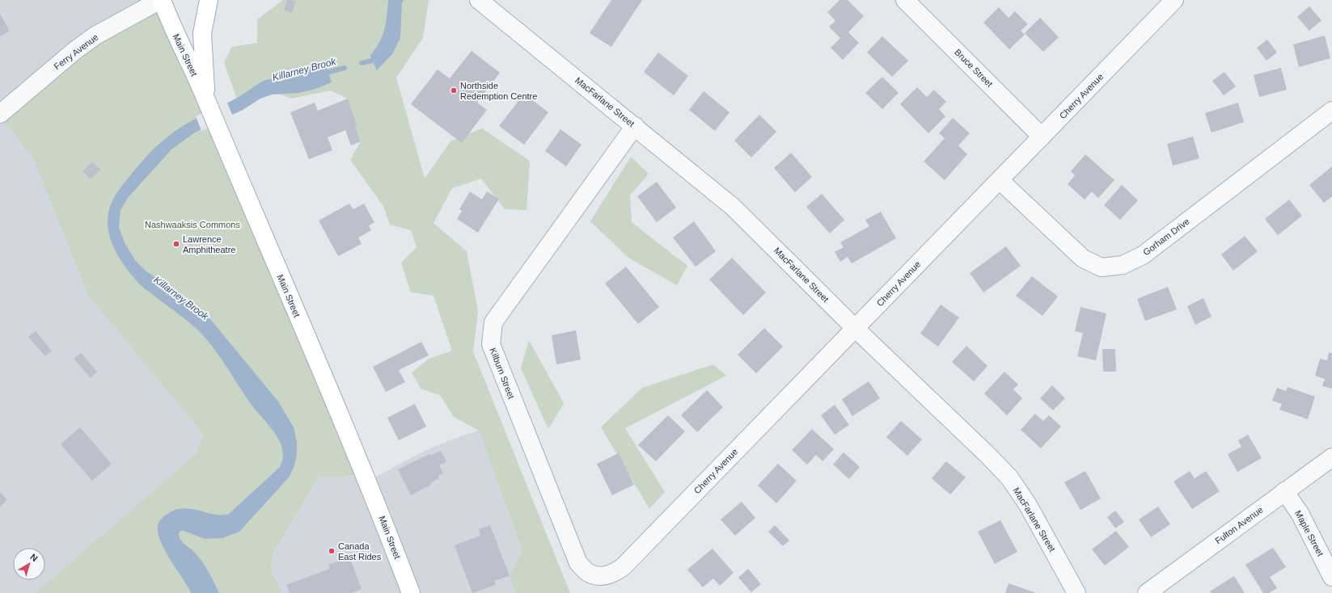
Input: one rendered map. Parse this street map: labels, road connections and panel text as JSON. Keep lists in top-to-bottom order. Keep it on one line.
{"streets":{"main road":["Main Street"],"street":["Ferry Avenue","Bruce Street","Cherry Avenue","MacFarlane Street","Gorham Drive","Kilburn Street","Fulton Avenue","Maple Street"]},"crossings":[["Ferry Avenue","Main Street"],["Bruce Street","Cherry Avenue"],["Cherry Avenue","MacFarlane Street"],["Cherry Avenue","Gorham Drive"],["Cherry Avenue","Kilburn Street"],["MacFarlane Street","Kilburn Street"],["Fulton Avenue","Maple Street"]],"water":["Killarney Brook"],"parks":["Nashwaaksis Commons"],"places":["Northside Redemption Centre","Lawrence Amphitheatre","Canada East Rides"],"north":"top right"}
